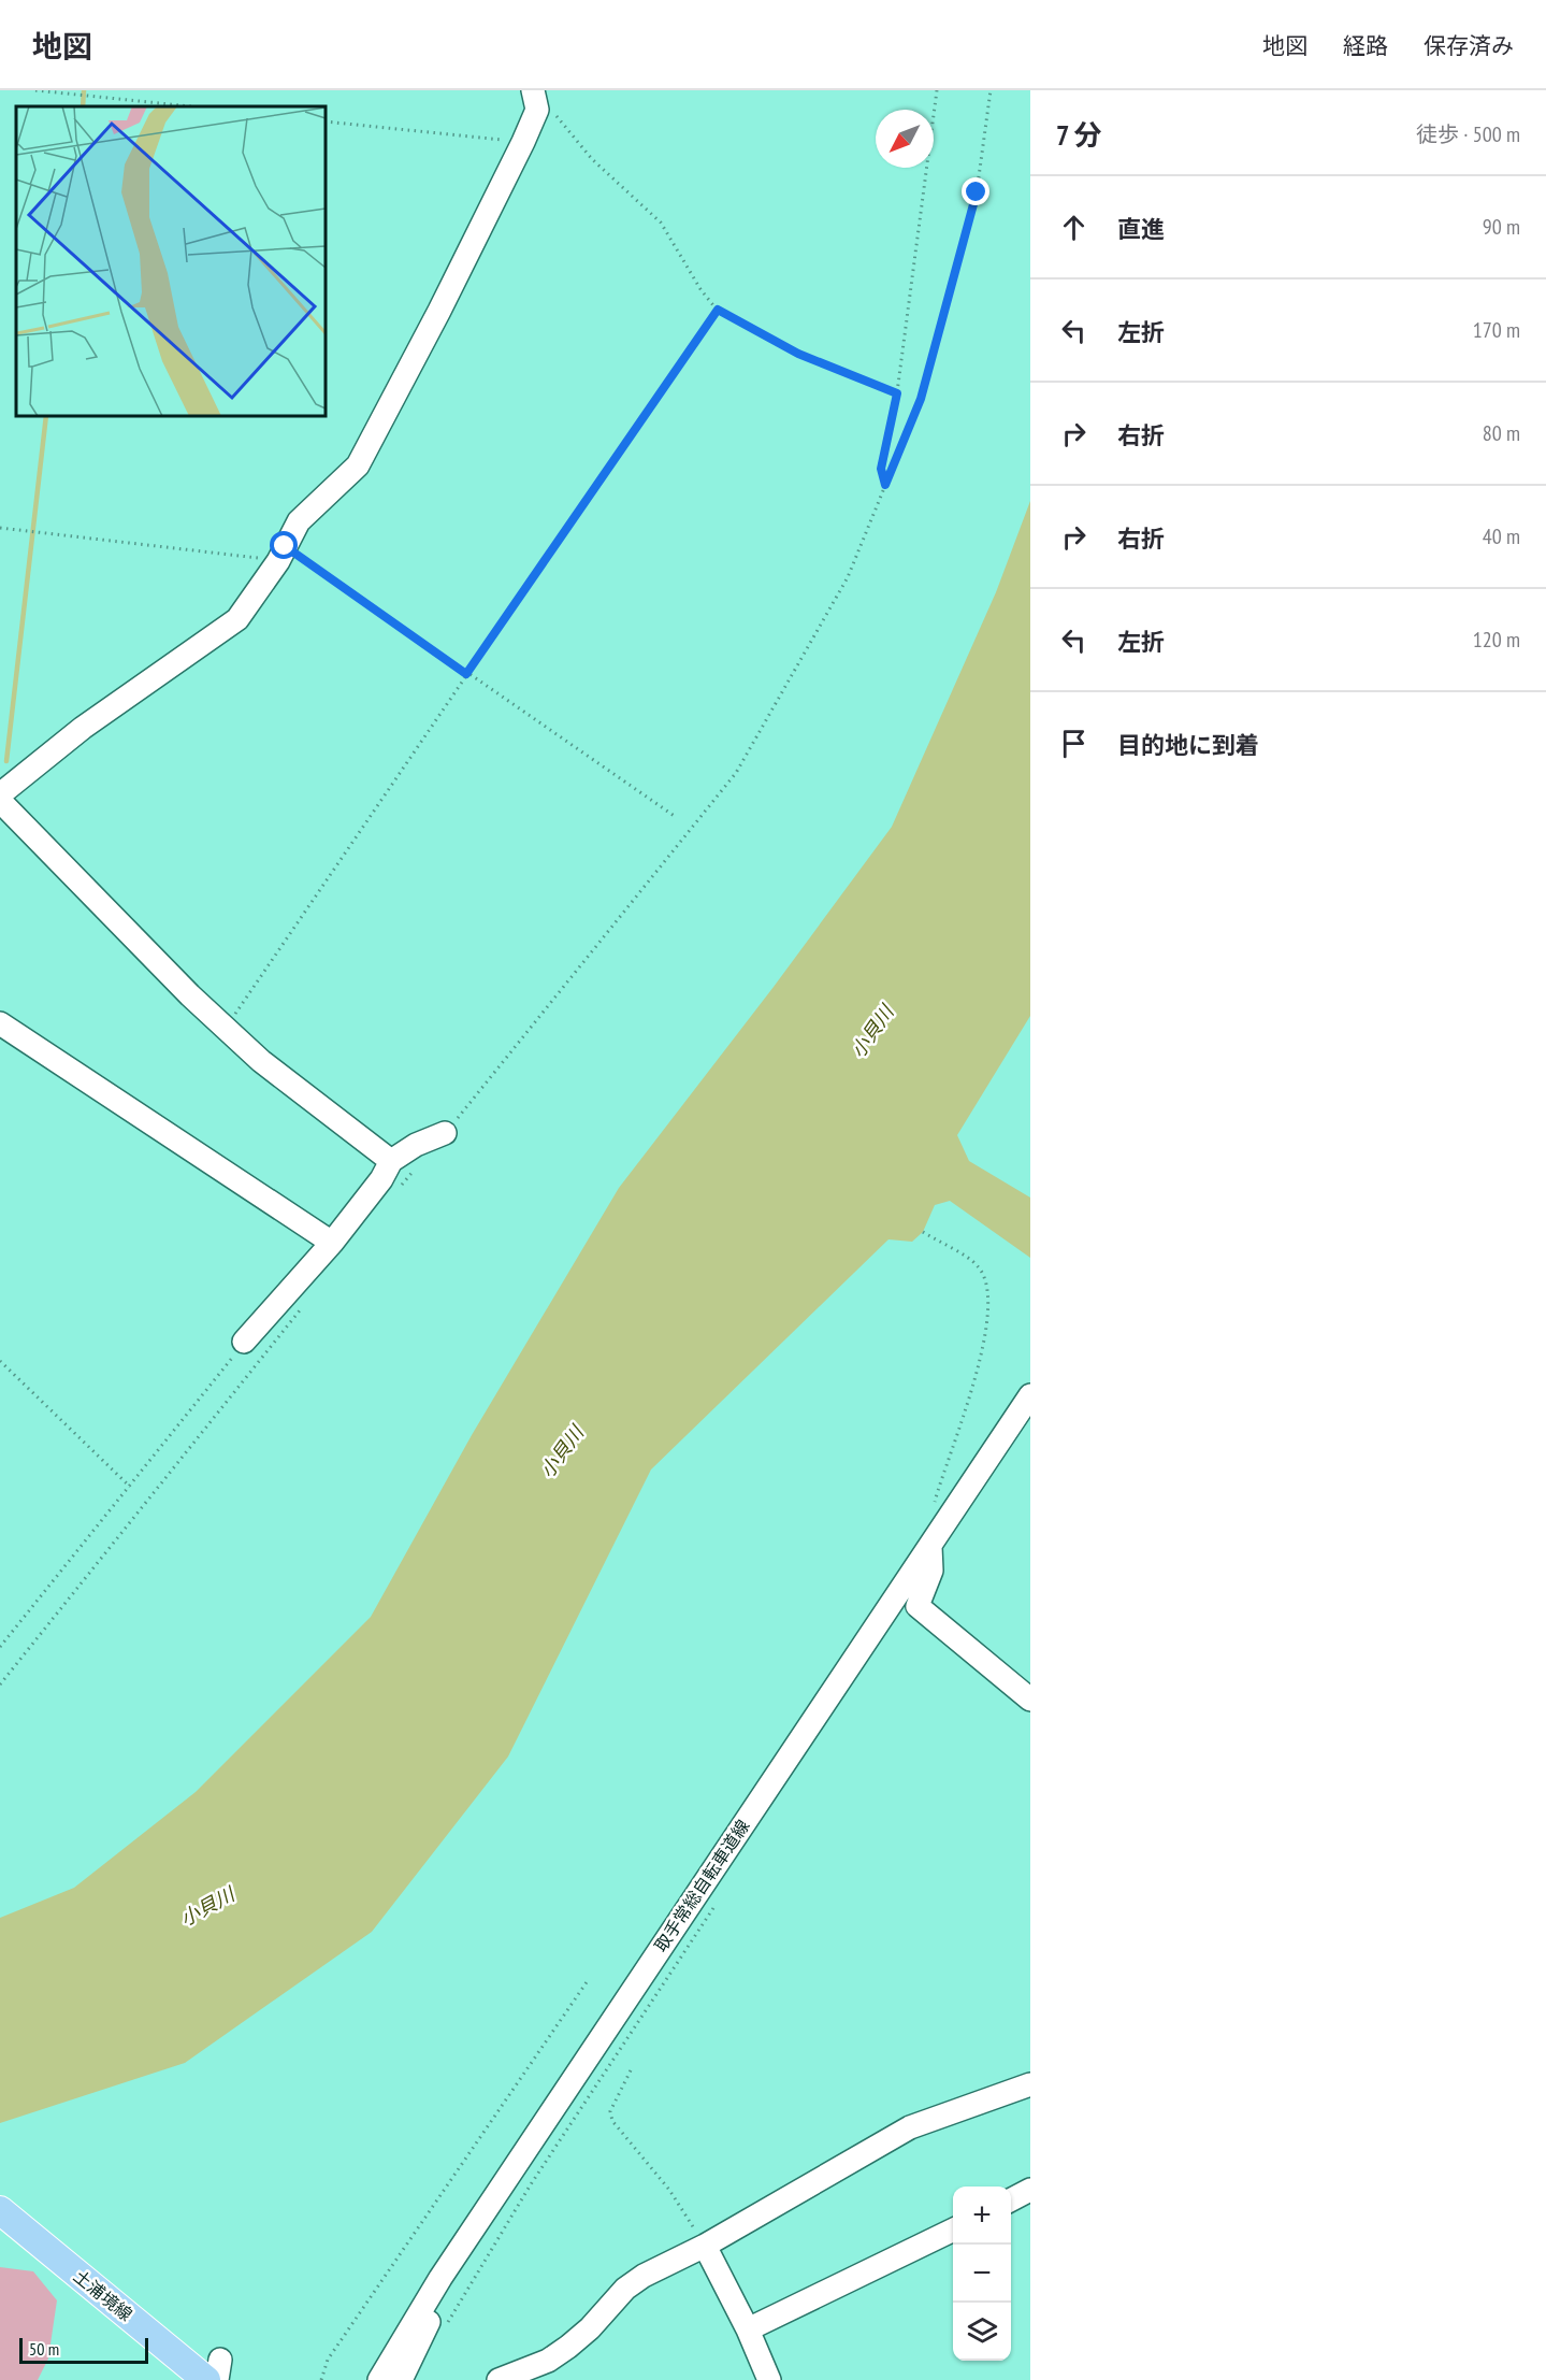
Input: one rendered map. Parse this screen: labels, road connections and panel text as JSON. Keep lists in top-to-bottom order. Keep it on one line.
{"streets":{"main road":["土浦境線"],"street":["取手常総自転車道線"]},"water":["小貝川"],"scale_bar":"50 m","north":"bottom left","page":{"header":"地図","nav":["地図","経路","保存済み"],"heading":["7 分","徒歩 · 500 m"],"list":[["直進","90 m"],["左折","170 m"],["右折","80 m"],["右折","40 m"],["左折","120 m"],"目的地に到着"],"map_buttons":["+","−"],"scale":"50 m"}}
